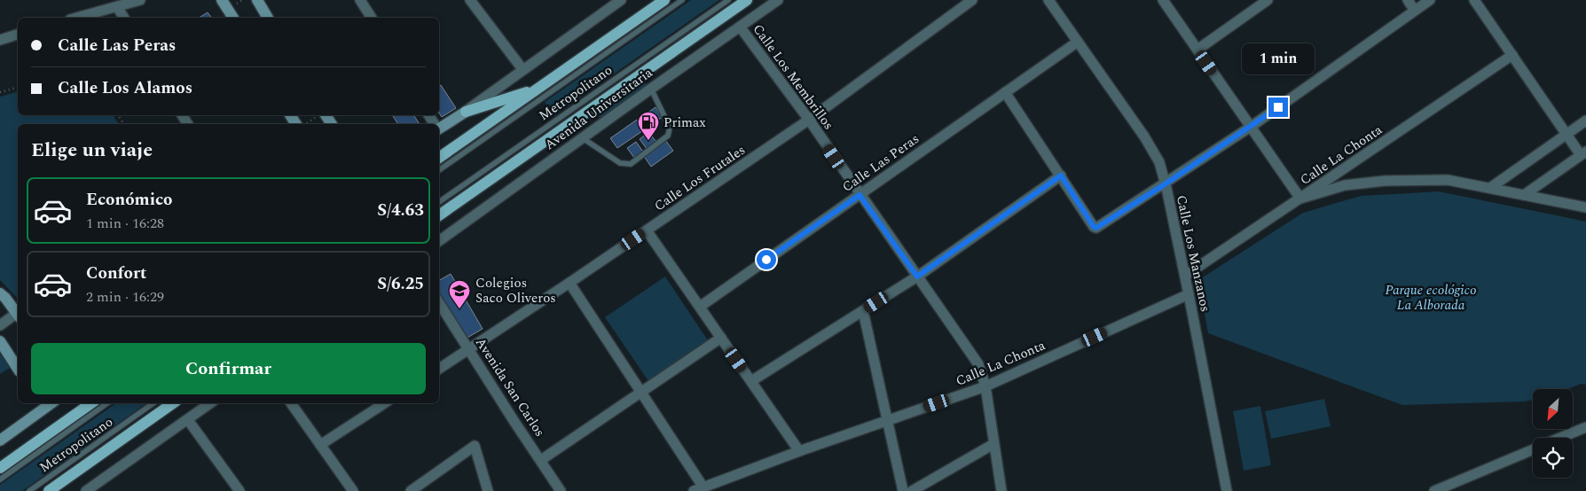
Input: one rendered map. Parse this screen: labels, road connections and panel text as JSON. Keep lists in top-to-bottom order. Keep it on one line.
{"streets":{"main road":["Avenida Universitaria"],"street":["Calle Los Membrillos","Calle La Chonta","Calle Las Peras","Calle Los Frutales","Calle Los Manzanos","Avenida San Carlos"],"lane":["Metropolitano"]},"crossings":[["Calle Los Membrillos","Avenida Universitaria"],["Calle Los Membrillos","Calle La Chonta"],["Calle Los Membrillos","Calle Las Peras"],["Calle Los Membrillos","Calle Los Frutales"],["Calle La Chonta","Calle Los Manzanos"],["Calle Las Peras","Calle Los Manzanos"],["Calle Los Frutales","Avenida San Carlos"]],"parks":["Parque ecológico La Alborada"],"places":{"fuel station":["Primax"],"school or university":["Colegios Saco Oliveros"]},"north":"bottom left","page":{"banner":["Calle Las Peras","Calle Los Alamos"],"bubble":"1 min","heading":"Elige un viaje","list":[{"name":"Económico","note":"1 min · 16:28","value":"S/4.63"},{"name":"Confort","note":"2 min · 16:29","value":"S/6.25"}],"buttons":"Confirmar"}}
